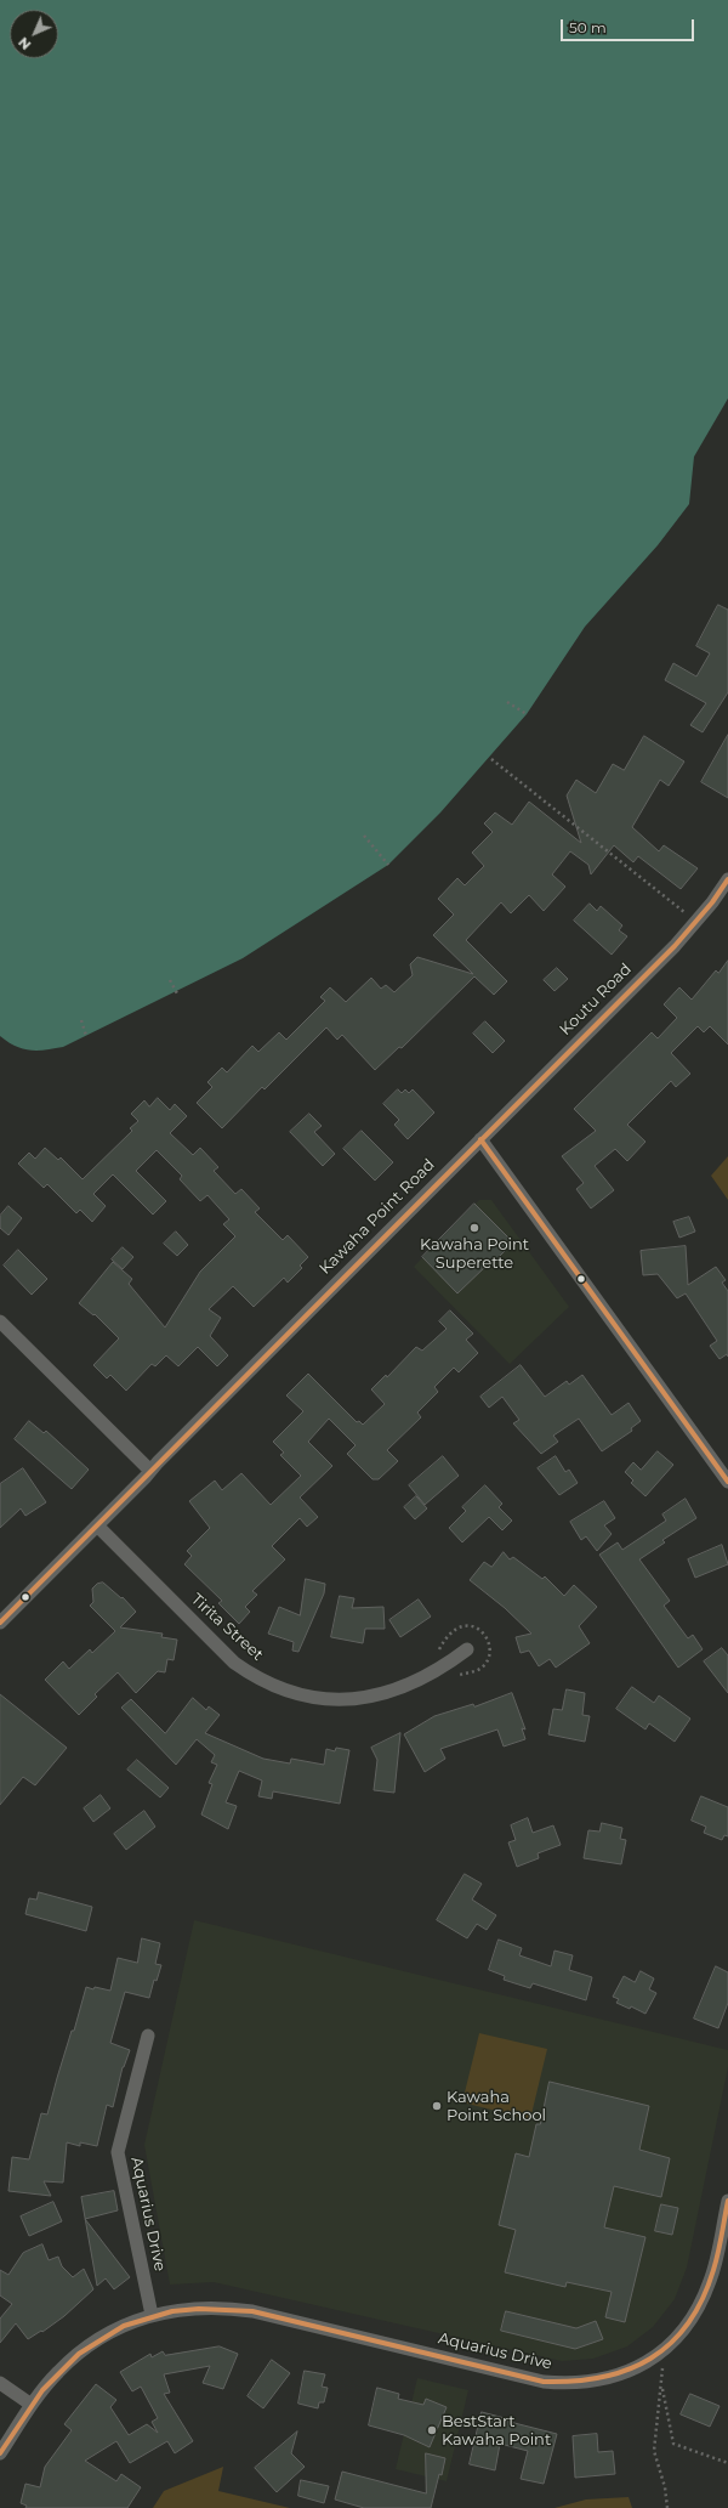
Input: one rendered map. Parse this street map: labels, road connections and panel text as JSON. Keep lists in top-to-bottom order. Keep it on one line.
{"streets":{"street":["Koutu Road","Kawaha Point Road","Tirita Street","Aquarius Drive"]},"crossings":[["Koutu Road","Kawaha Point Road"],["Kawaha Point Road","Tirita Street"]],"places":["Kawaha Point Superette","Kawaha Point School","BestStart Kawaha Point"],"scale_bar":"50 m","north":"bottom left"}
